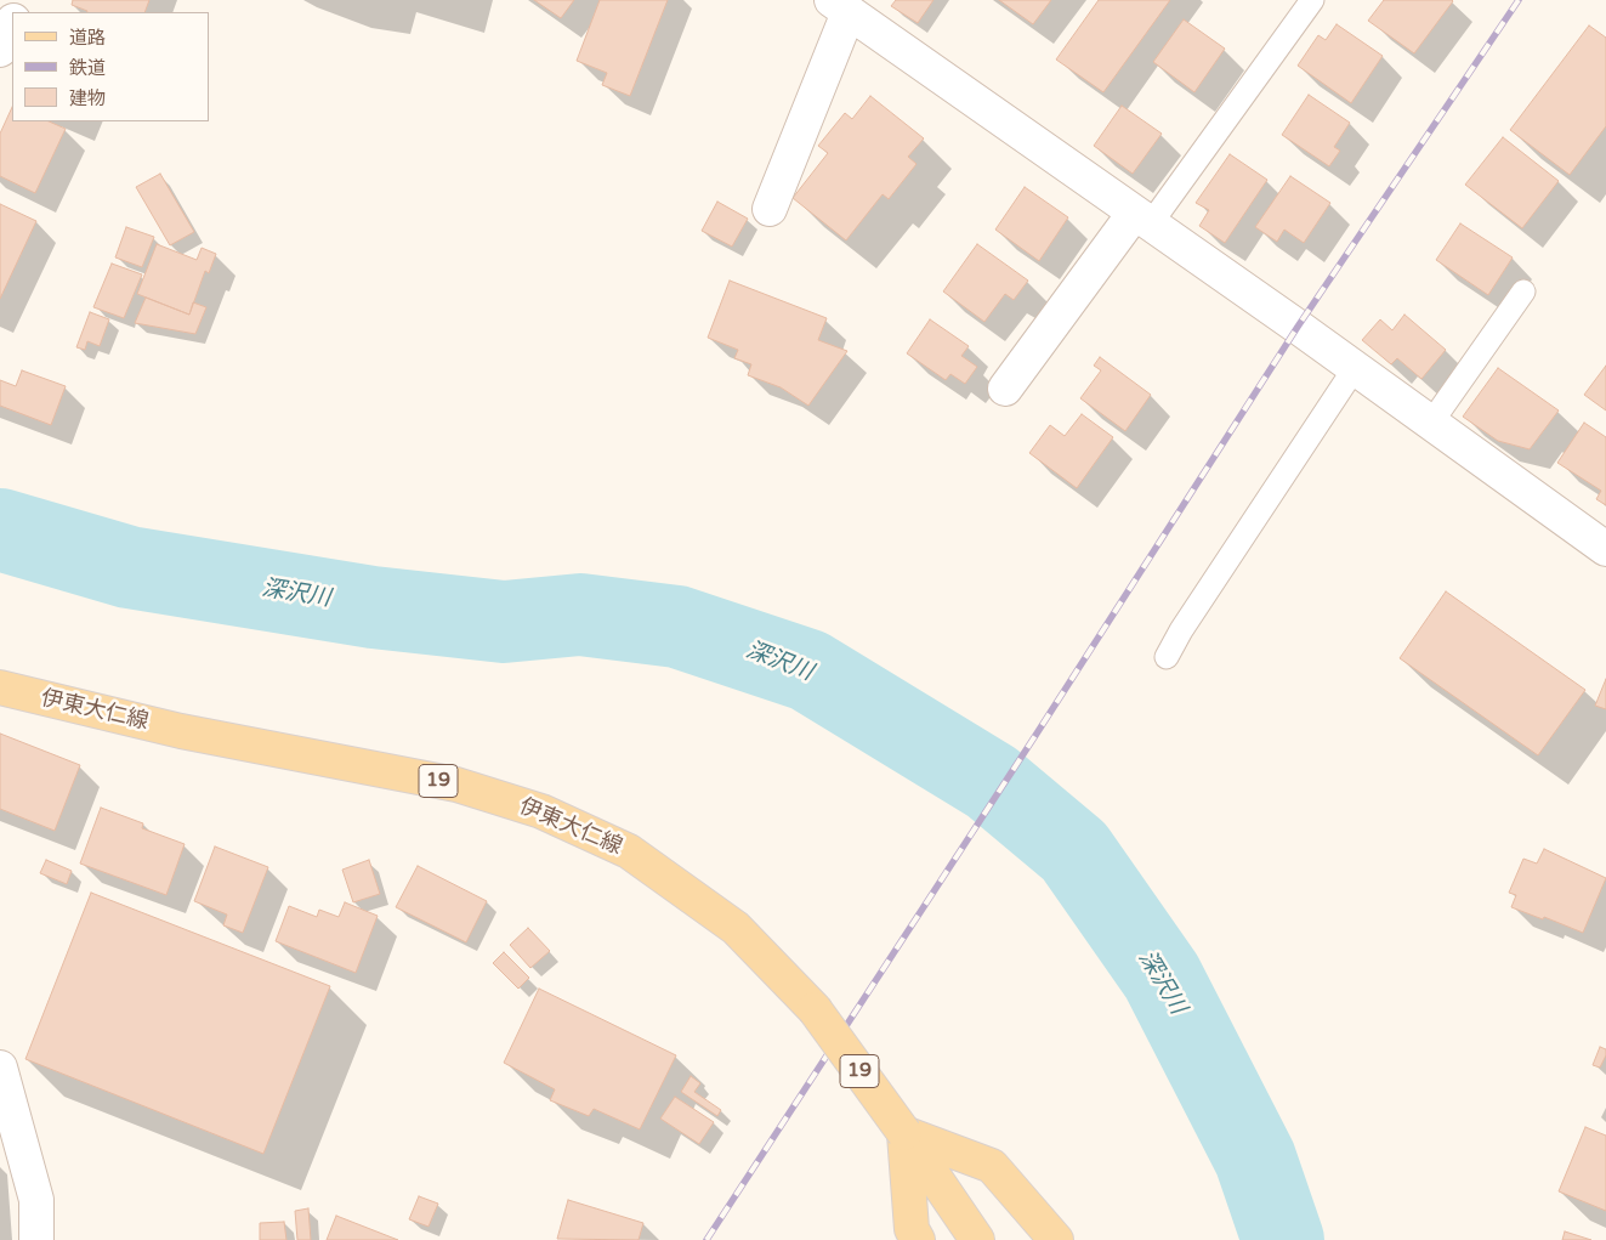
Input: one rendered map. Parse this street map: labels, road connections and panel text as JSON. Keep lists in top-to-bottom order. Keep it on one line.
{"streets":{"main road":["伊東大仁線","19"]},"water":["深沢川"],"legend":["道路","鉄道","建物"]}
